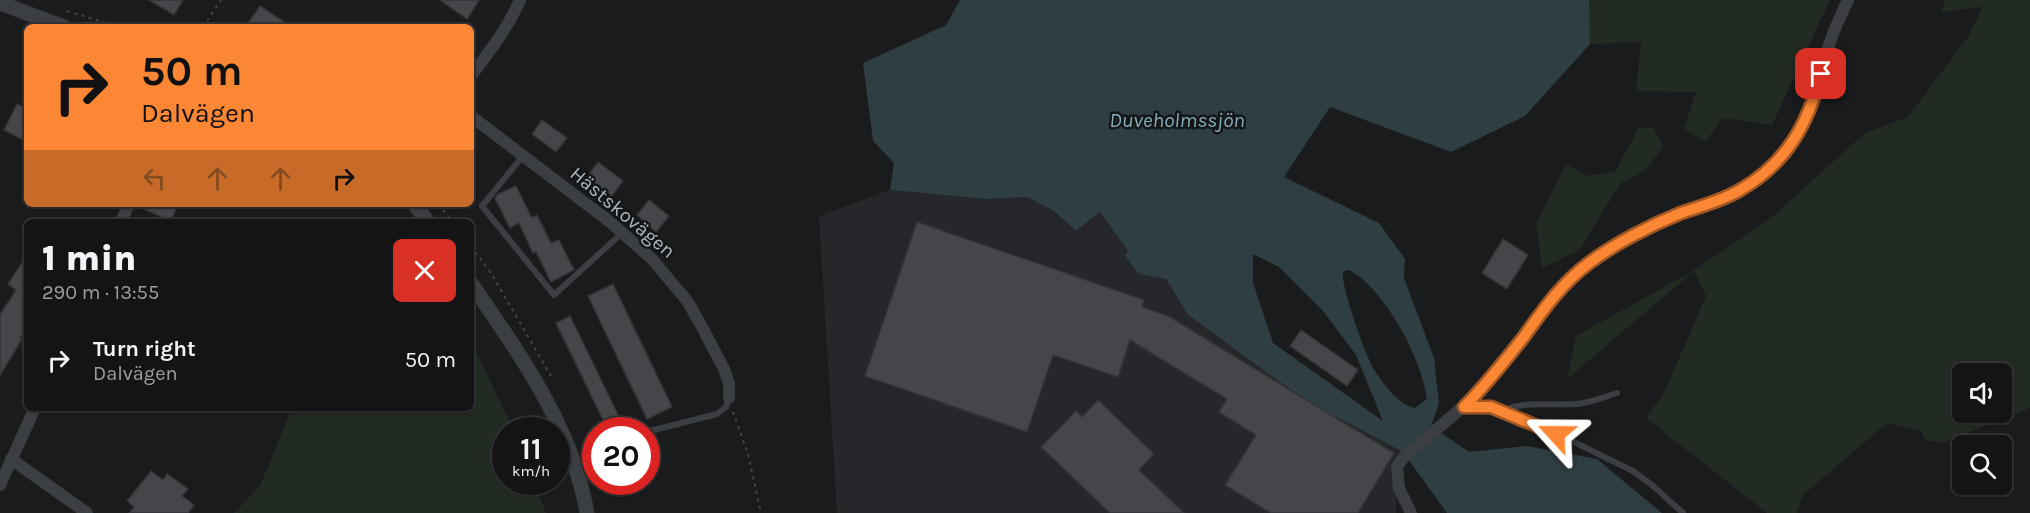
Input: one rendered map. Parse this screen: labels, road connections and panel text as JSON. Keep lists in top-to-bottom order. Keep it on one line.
{"streets":{"street":["Hästskovägen"]},"water":["Duveholmssjön"],"page":{"turn":["50 m","Dalvägen"],"heading":["1 min","290 m · 13:55"],"list":[{"name":"Turn right","note":"Dalvägen","value":"50 m"}],"speed":"11 km/h","limit":"20"}}
